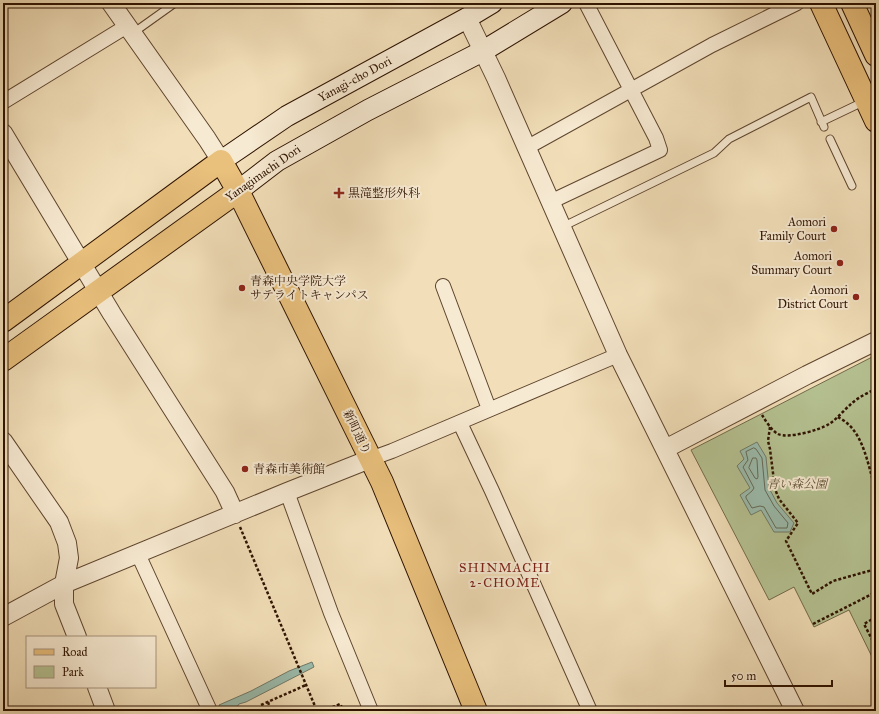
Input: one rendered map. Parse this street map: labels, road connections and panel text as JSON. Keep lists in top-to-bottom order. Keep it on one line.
{"streets":{"main road":["Yanagi-cho Dori","Yanagimachi Dori","新町通り"]},"crossings":[["Yanagi-cho Dori","新町通り"],["Yanagimachi Dori","新町通り"]],"districts":["SHINMACHI 2-CHOME"],"parks":["青い森公園"],"places":{"health":["黒滝整形外科"],"other":["Aomori Family Court","Aomori Summary Court","青森中央学院大学 サテライトキャンパス","Aomori District Court","青森市美術館"]},"legend":["Road","Park"],"scale_bar":"50 m"}
